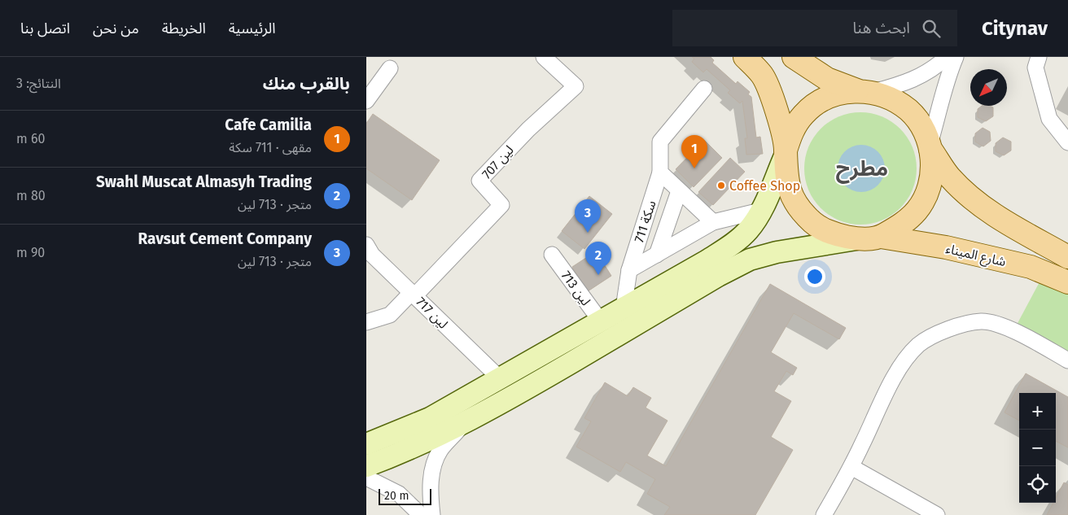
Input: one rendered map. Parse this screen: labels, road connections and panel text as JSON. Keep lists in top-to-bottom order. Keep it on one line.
{"streets":{"main road":["شارع الميناء"],"street":["لين 707","711 سكة","713 لين","لين 717"]},"crossings":[["لين 707","لين 717"]],"districts":["مطرح"],"places":["Coffee Shop"],"scale_bar":"20 m","north":"bottom left","page":{"header":"Citynav","search":"ابحث هنا","nav":["الرئيسية","الخريطة","من نحن","اتصل بنا"],"heading":["بالقرب منك","النتائج: 3"],"list":[{"mark":"1","name":"Cafe Camilia","note":"مقهى · 711 سكة","value":"60 m"},{"mark":"2","name":"Swahl Muscat Almasyh Trading","note":"متجر · 713 لين","value":"80 m"},{"mark":"3","name":"Ravsut Cement Company","note":"متجر · 713 لين","value":"90 m"}],"pins":["1","3","2"],"map_buttons":["+","−"],"scale":"20 m"}}
